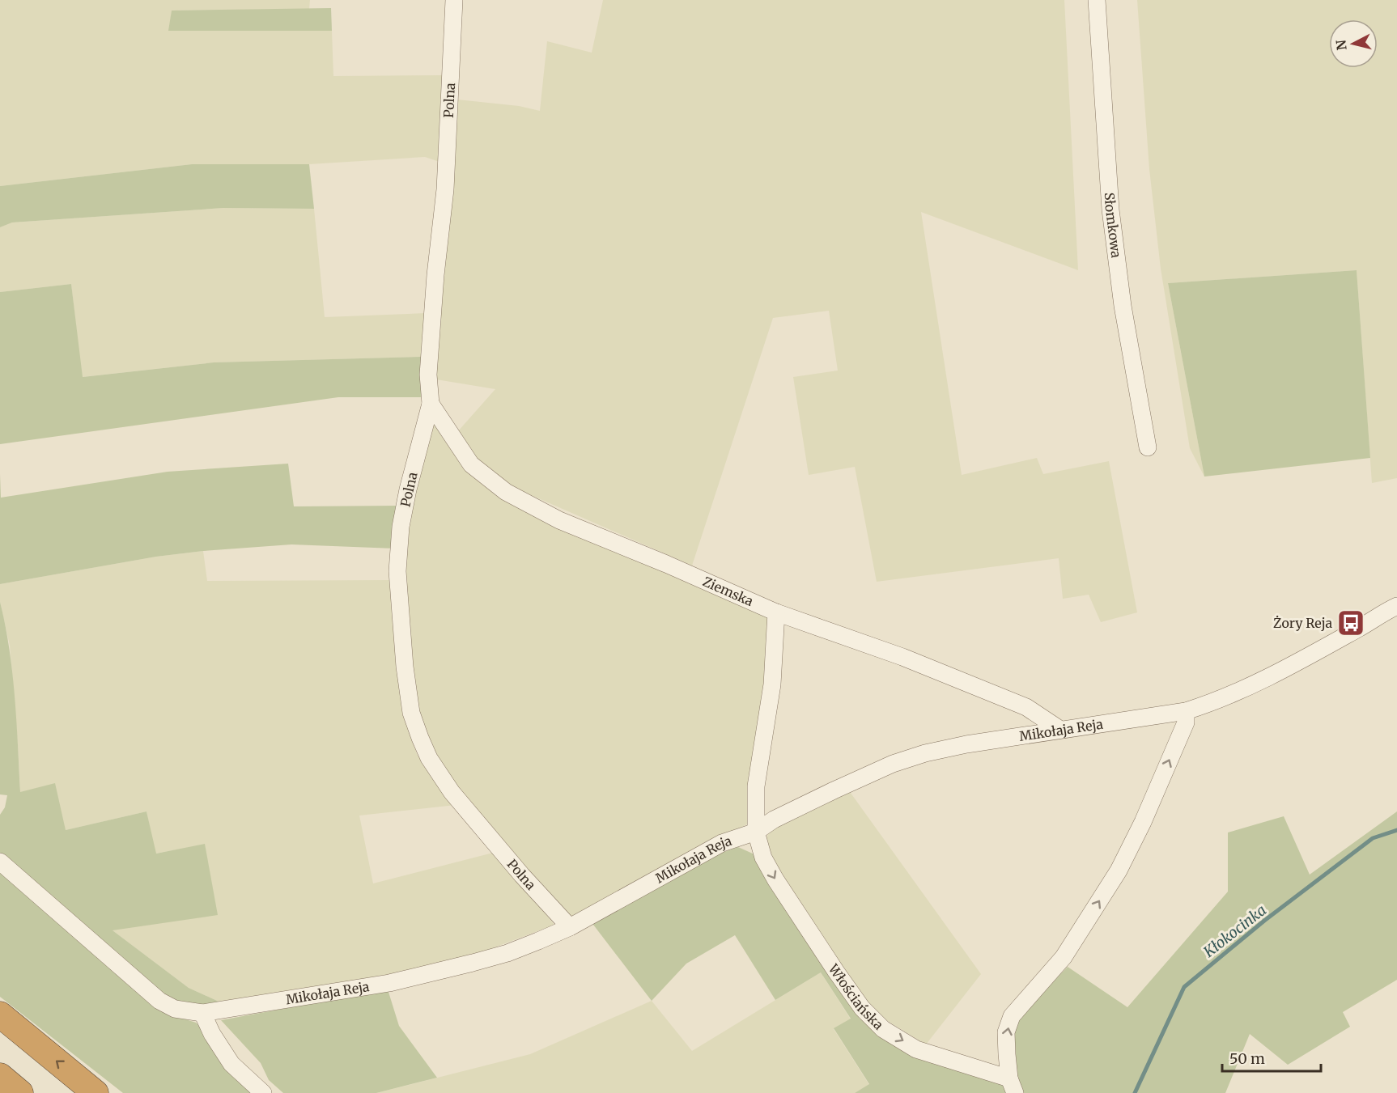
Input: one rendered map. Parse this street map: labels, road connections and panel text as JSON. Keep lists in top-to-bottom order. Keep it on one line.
{"streets":{"street":["Polna","Słomkowa","Ziemska","Mikołaja Reja","Włościańska"]},"crossings":[["Polna","Ziemska"],["Polna","Mikołaja Reja"],["Ziemska","Mikołaja Reja"],["Ziemska","Włościańska"],["Mikołaja Reja","Włościańska"]],"one_way":["Włościańska"],"water":["Kłokocinka"],"places":{"bus stop":["Żory Reja"]},"scale_bar":"50 m","north":"left"}
